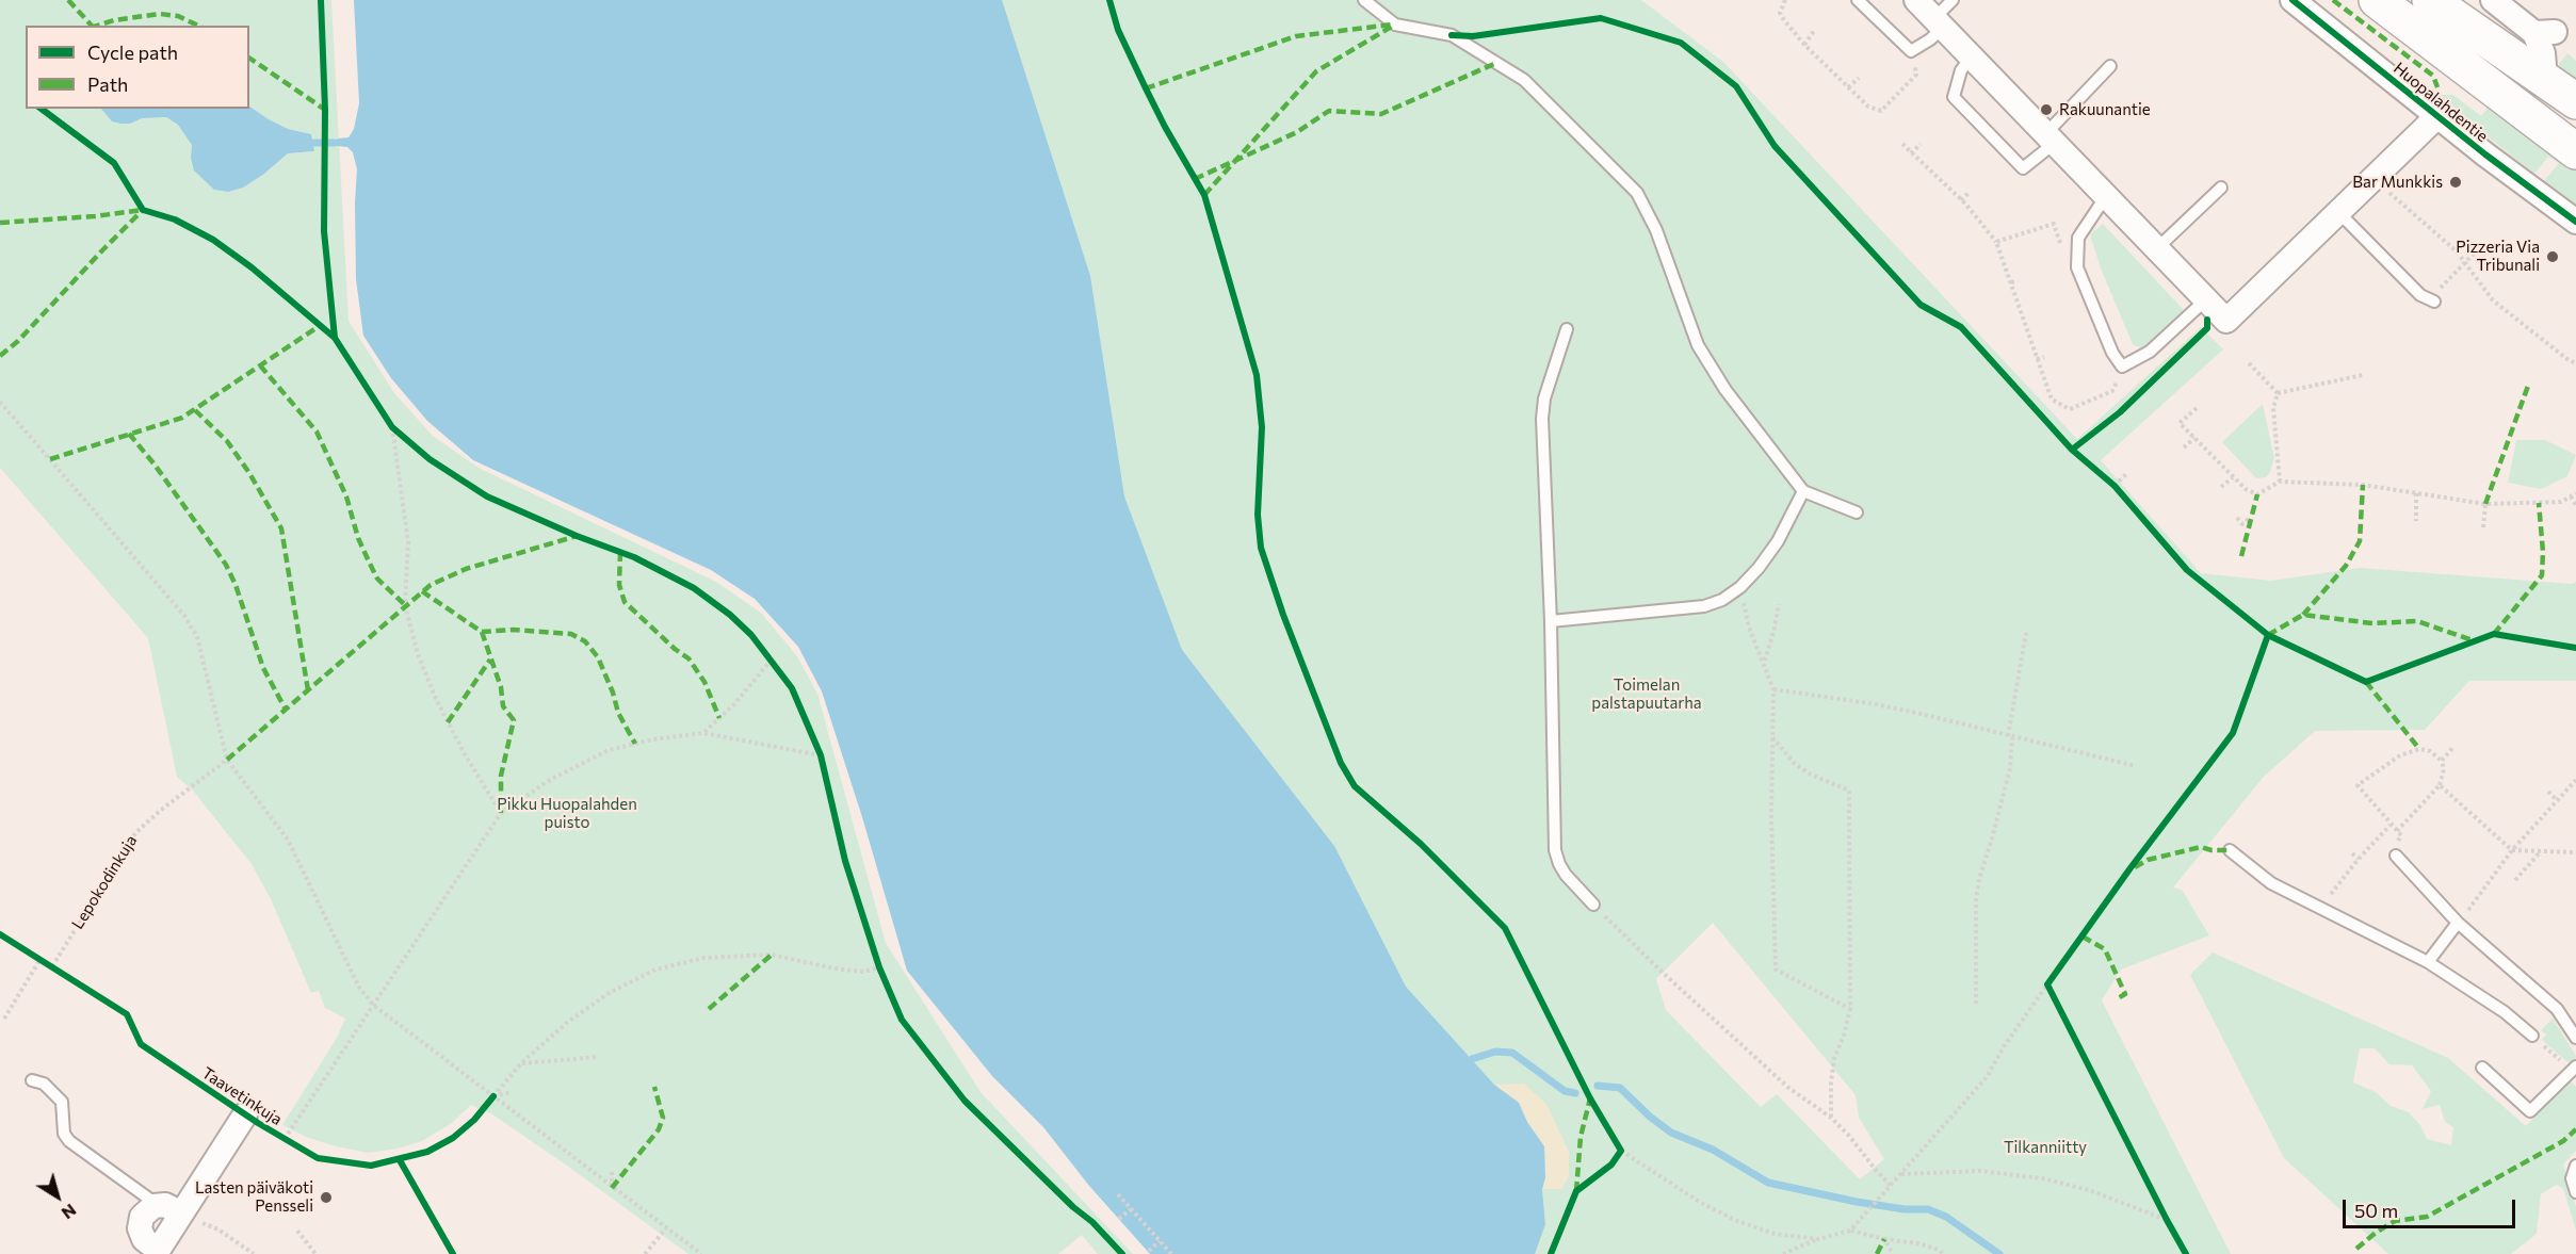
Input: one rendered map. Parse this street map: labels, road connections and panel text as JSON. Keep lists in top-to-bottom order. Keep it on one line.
{"streets":{"street":["Huopalahdentie"],"path":["Lepokodinkuja"],"cycle path":["Taavetinkuja"]},"parks":["Toimelan palstapuutarha","Pikku Huopalahden puisto","Tilkanniitty"],"places":["Rakuunantie","Bar Munkkis","Pizzeria Via Tribunali","Lasten päiväkoti Pensseli"],"legend":["Cycle path","Path"],"scale_bar":"50 m","north":"bottom right"}
